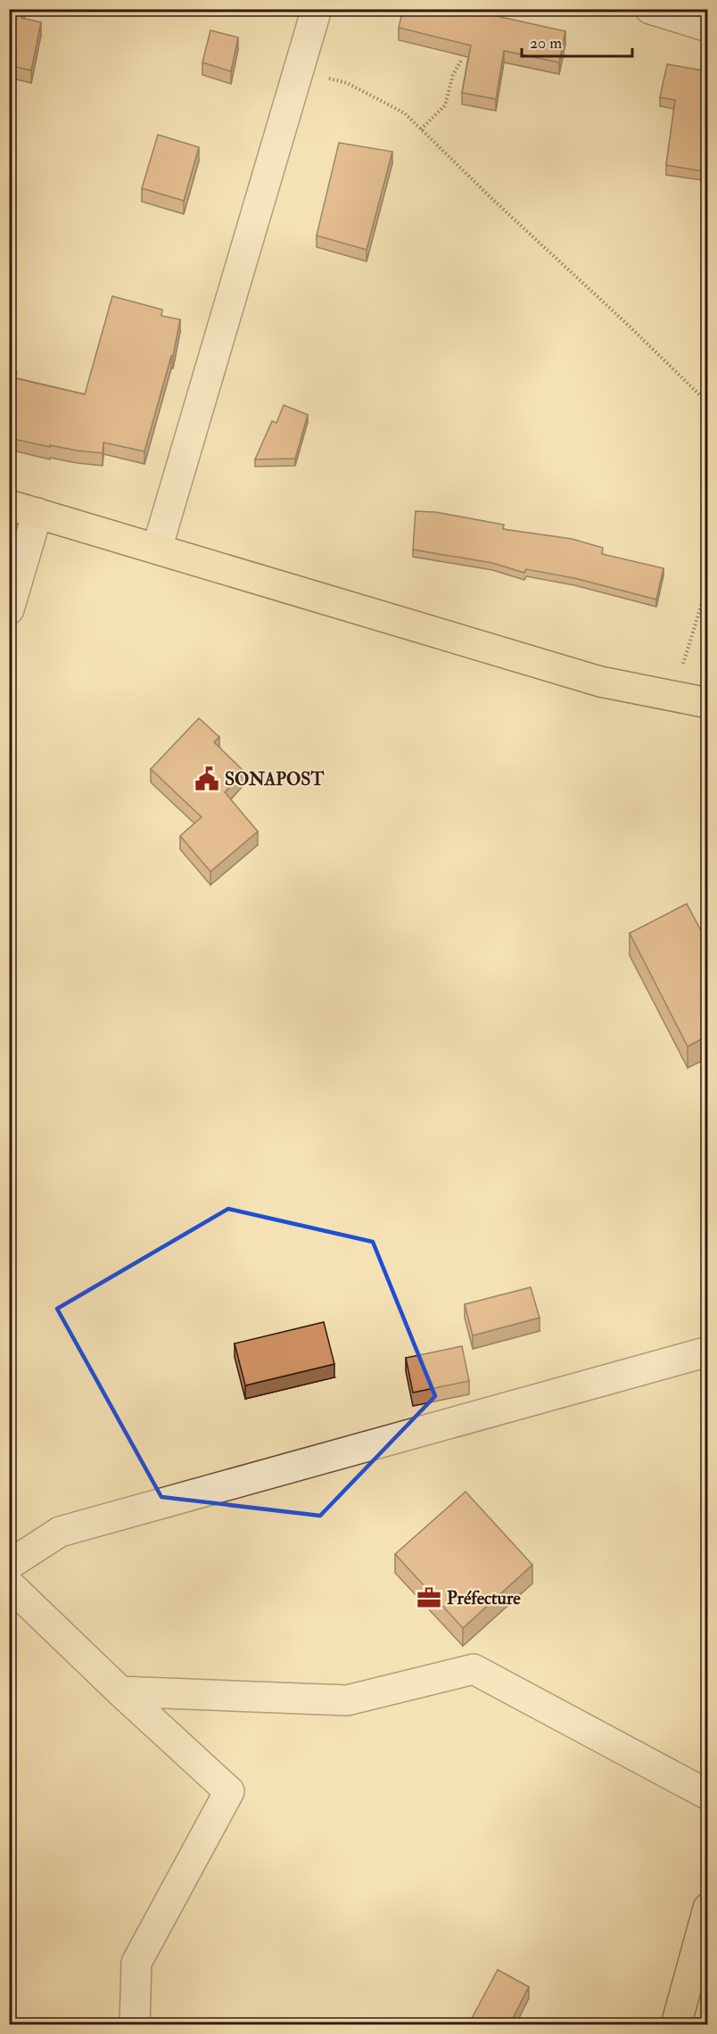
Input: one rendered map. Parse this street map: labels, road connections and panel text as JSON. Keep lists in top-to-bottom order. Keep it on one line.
{"places":{"public building":["SONAPOST"],"office":["Préfecture"]},"scale_bar":"20 m"}
